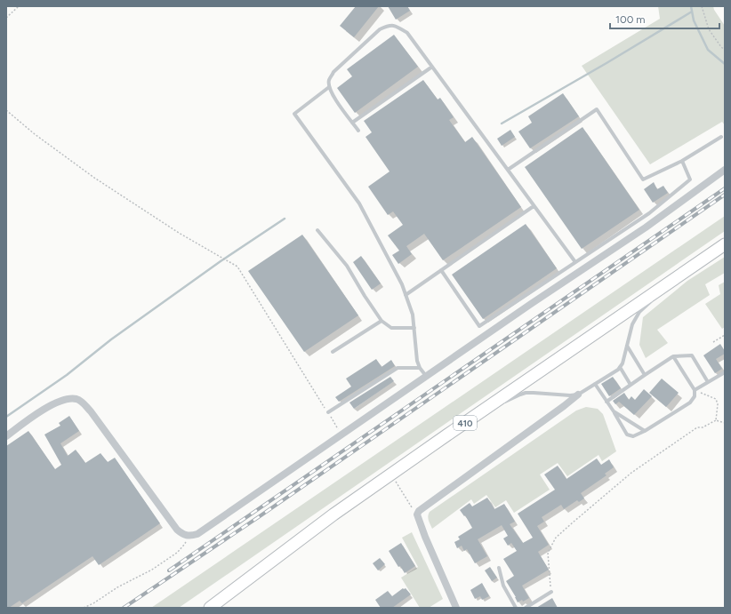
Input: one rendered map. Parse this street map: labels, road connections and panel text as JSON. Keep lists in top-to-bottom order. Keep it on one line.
{"streets":{"main road":["410"]},"scale_bar":"100 m"}
